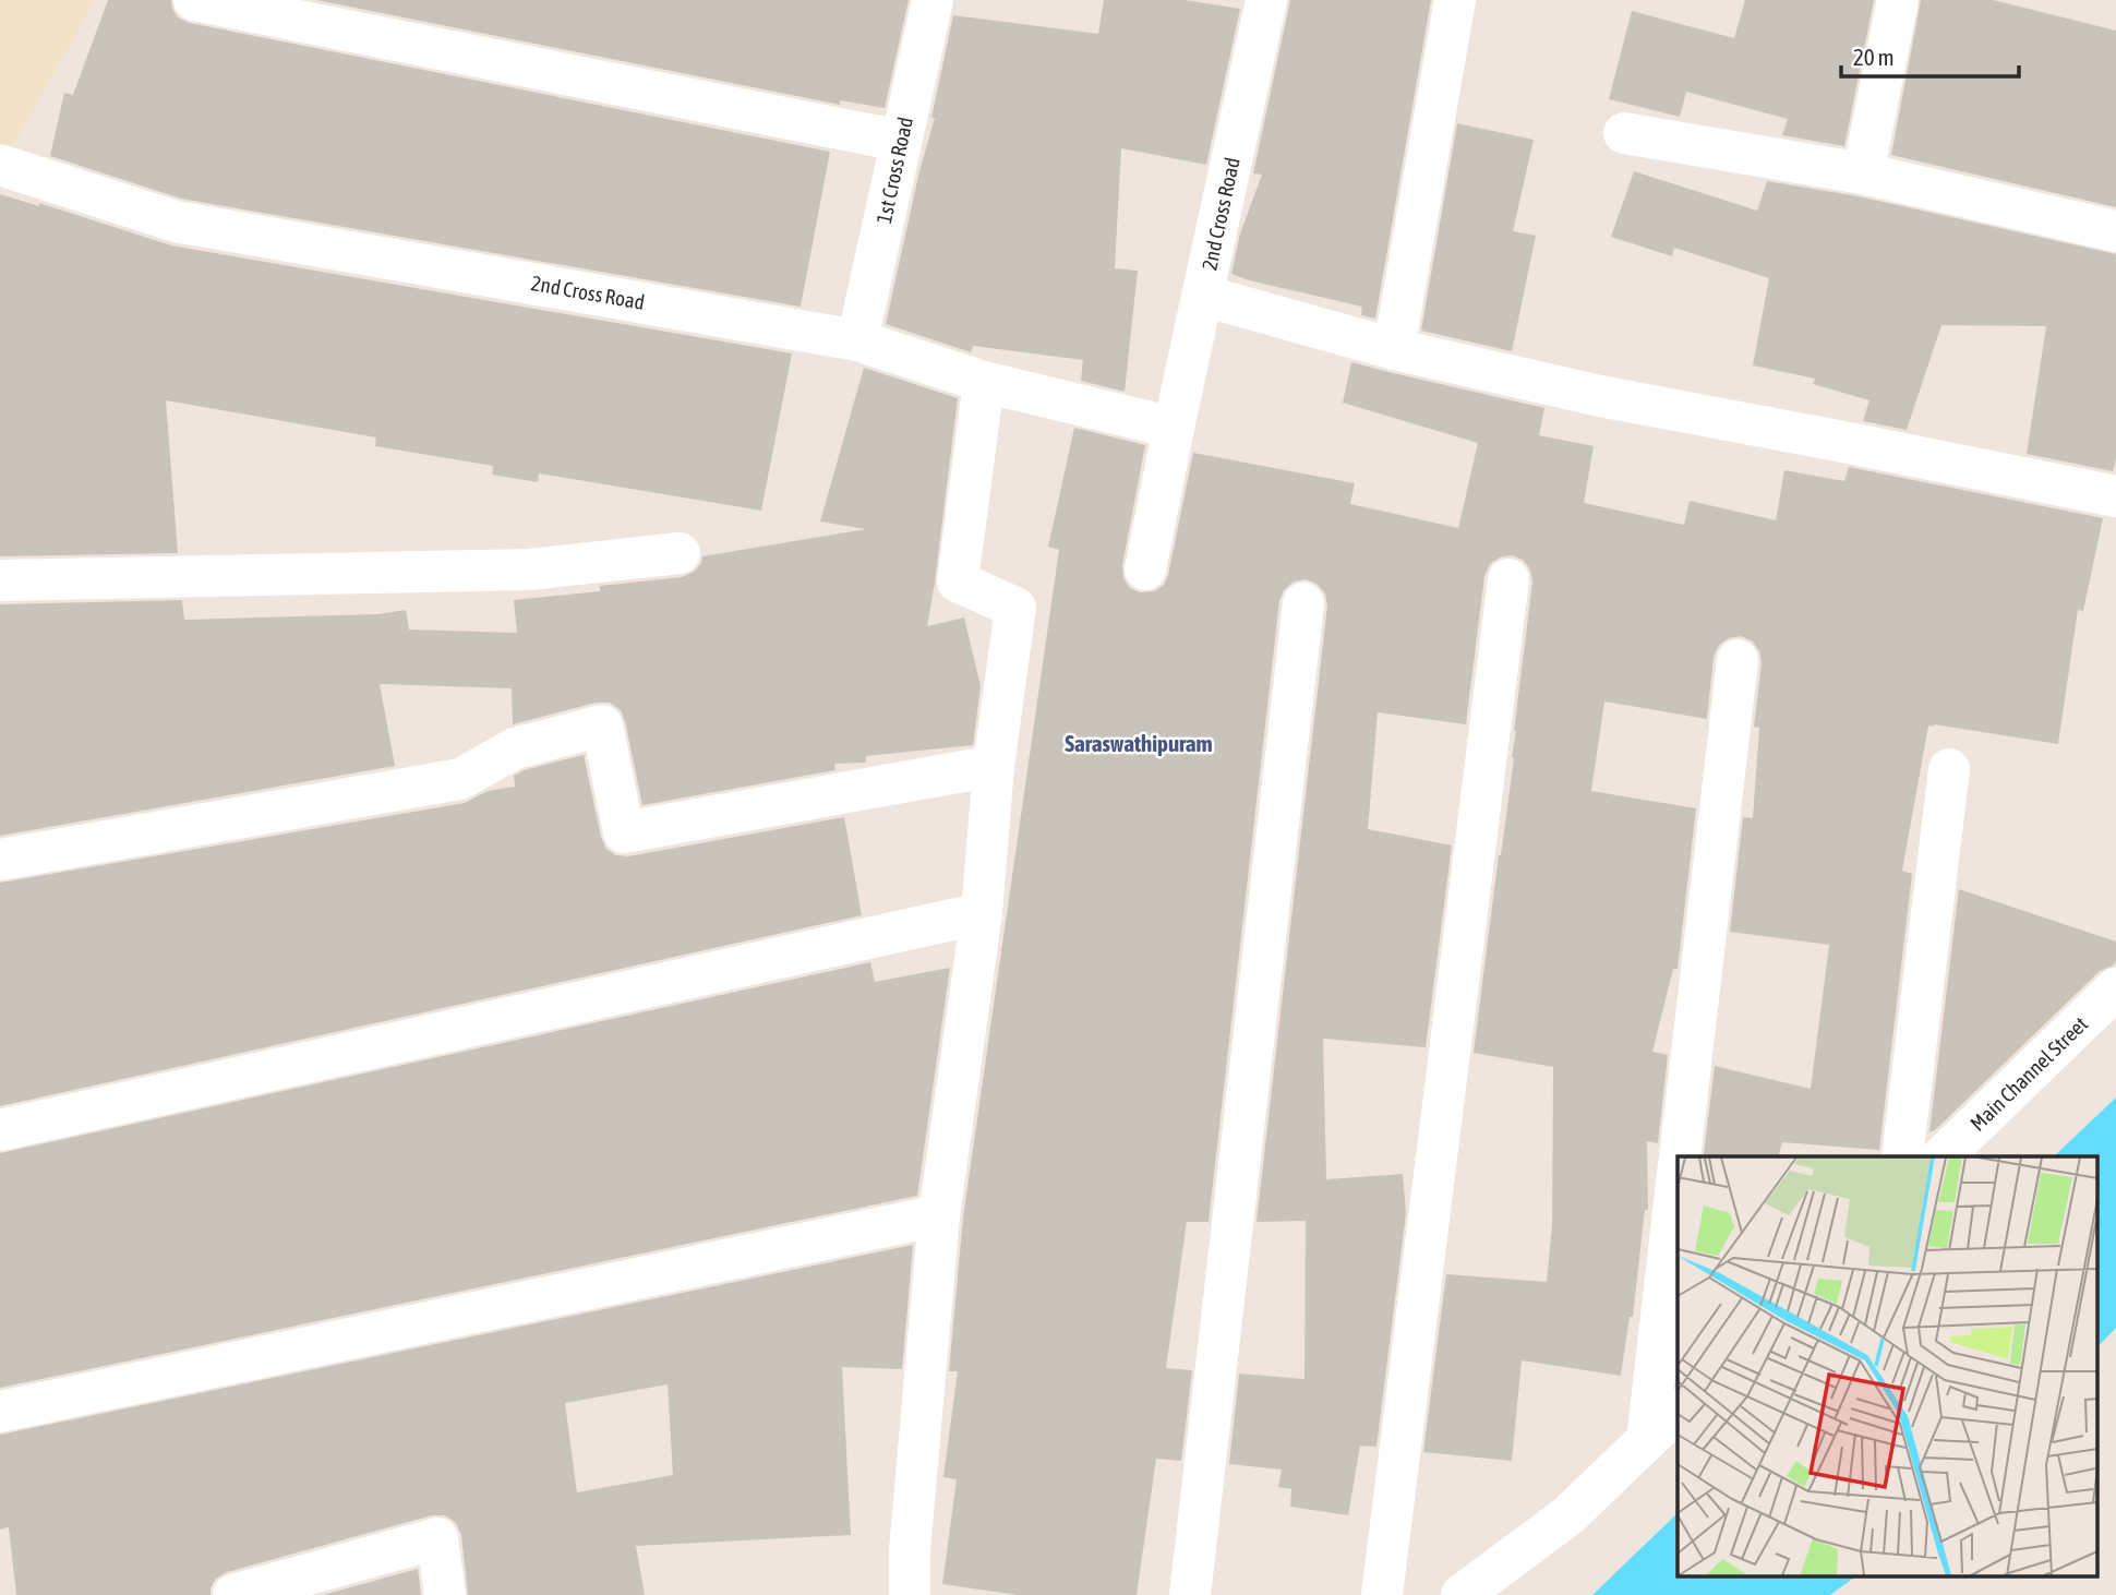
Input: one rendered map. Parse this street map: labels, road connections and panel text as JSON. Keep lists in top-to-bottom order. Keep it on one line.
{"streets":{"street":["1st Cross Road","2nd Cross Road","Main Channel Street"]},"crossings":[["1st Cross Road","2nd Cross Road"]],"districts":["Saraswathipuram"],"scale_bar":"20 m"}
